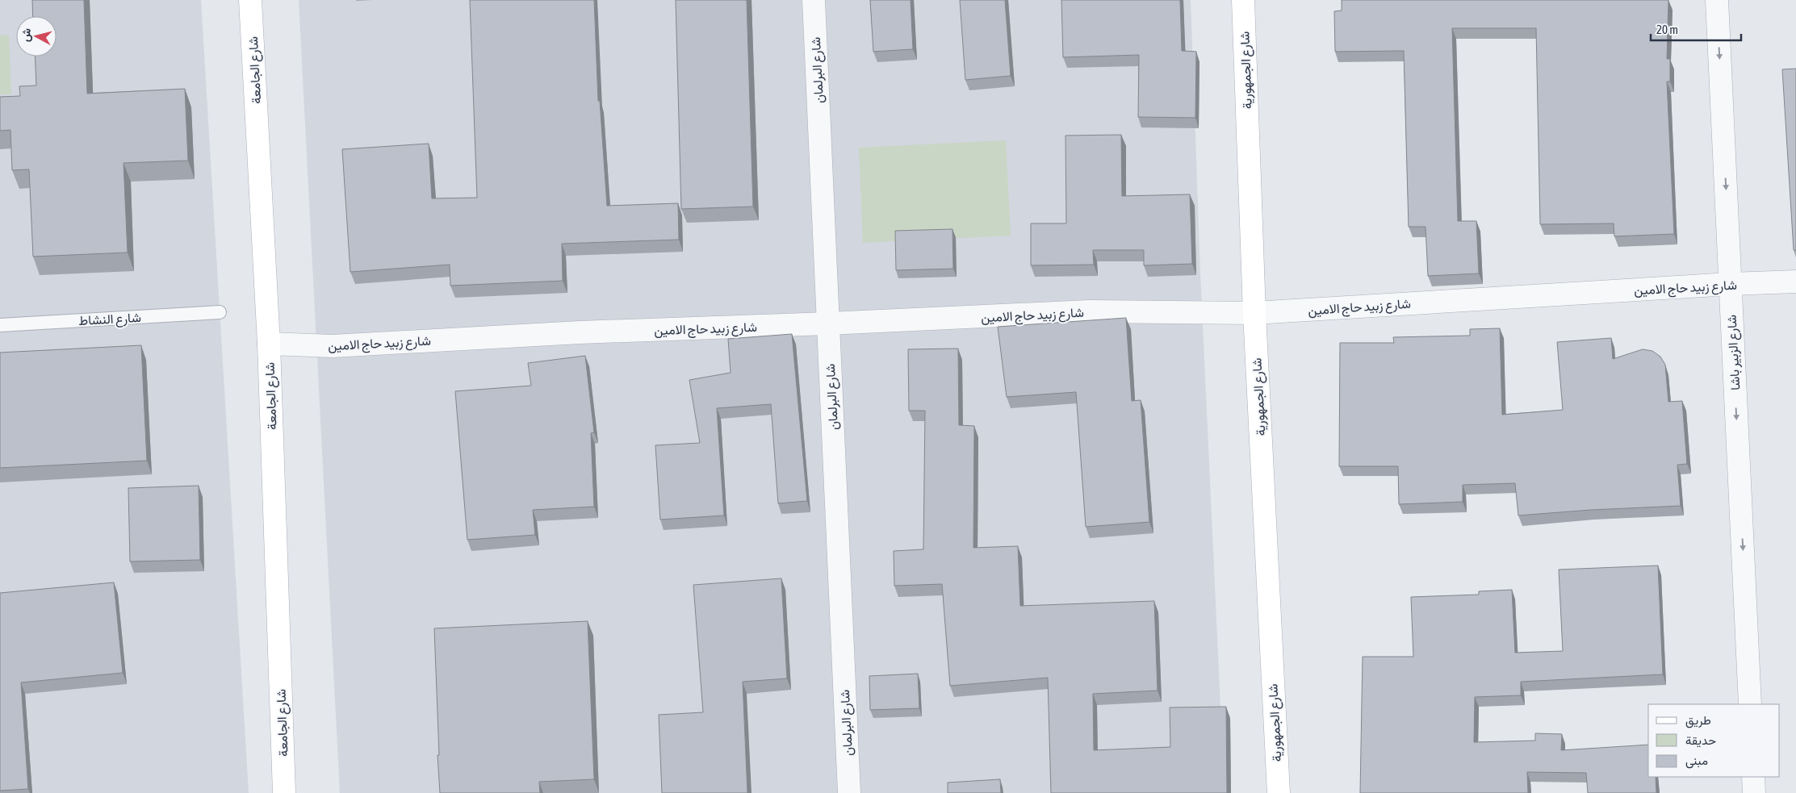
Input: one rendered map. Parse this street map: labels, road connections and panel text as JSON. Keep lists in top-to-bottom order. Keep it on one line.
{"streets":{"main road":["شارع الجامعة","شارع الجمهورية"],"street":["شارع البرلمان","شارع زبيد حاج الامين","شارع الزبير باشا"],"lane":["شارع النشاط"]},"crossings":[["شارع الجامعة","شارع زبيد حاج الامين"],["شارع البرلمان","شارع زبيد حاج الامين"],["شارع الجمهورية","شارع زبيد حاج الامين"],["شارع زبيد حاج الامين","شارع الزبير باشا"]],"one_way":["شارع الزبير باشا"],"legend":["طريق","حديقة","مبنى"],"scale_bar":"20 m","north":"left"}
